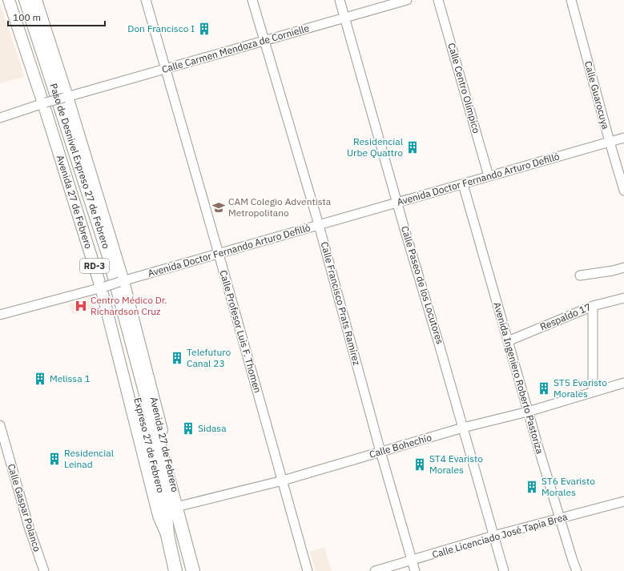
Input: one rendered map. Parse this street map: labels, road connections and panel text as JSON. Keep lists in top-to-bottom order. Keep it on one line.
{"streets":{"highway":["Paso de Desnivel Expreso 27 de Febrero","RD-3","Expreso 27 de Febrero"],"main road":["Avenida 27 de Febrero"],"street":["Calle Carmen Mendoza de Cornielle","Calle Centro Olímpico","Calle Guarocuya","Avenida Doctor Fernando Arturo Defilló","Calle Paseo de los Locutores","Calle Francisco Prats Ramírez","Respaldo 17","Calle Profesor Luis F. Thomen","Avenida Ingeniero Roberto Pastoriza","Calle Bohechío","Calle Gaspar Polanco","Calle Licenciado José Tapia Brea"]},"crossings":[["Calle Carmen Mendoza de Cornielle","Avenida 27 de Febrero"],["Calle Carmen Mendoza de Cornielle","Calle Paseo de los Locutores"],["Calle Carmen Mendoza de Cornielle","Calle Francisco Prats Ramírez"],["Calle Carmen Mendoza de Cornielle","Calle Profesor Luis F. Thomen"],["Calle Centro Olímpico","Avenida Doctor Fernando Arturo Defilló"],["Calle Guarocuya","Avenida Doctor Fernando Arturo Defilló"],["Paso de Desnivel Expreso 27 de Febrero","Avenida 27 de Febrero"],["Paso de Desnivel Expreso 27 de Febrero","Expreso 27 de Febrero"],["Avenida Doctor Fernando Arturo Defilló","Avenida 27 de Febrero"],["Avenida Doctor Fernando Arturo Defilló","Calle Paseo de los Locutores"],["Avenida Doctor Fernando Arturo Defilló","Calle Francisco Prats Ramírez"],["Avenida Doctor Fernando Arturo Defilló","Calle Profesor Luis F. Thomen"],["Avenida Doctor Fernando Arturo Defilló","Avenida Ingeniero Roberto Pastoriza"],["Avenida 27 de Febrero","Expreso 27 de Febrero"],["Avenida 27 de Febrero","Calle Bohechío"],["Calle Paseo de los Locutores","Calle Bohechío"],["Calle Paseo de los Locutores","Calle Licenciado José Tapia Brea"],["Calle Francisco Prats Ramírez","Calle Bohechío"],["Calle Francisco Prats Ramírez","Calle Licenciado José Tapia Brea"],["Respaldo 17","Avenida Ingeniero Roberto Pastoriza"],["Calle Profesor Luis F. Thomen","Calle Bohechío"],["Avenida Ingeniero Roberto Pastoriza","Calle Bohechío"],["Avenida Ingeniero Roberto Pastoriza","Calle Licenciado José Tapia Brea"],["Expreso 27 de Febrero","Calle Bohechío"]],"places":{"building":["Don Francisco I","Residencial Urbe Quattro","Telefuturo Canal 23","Melissa 1","ST5 Evaristo Morales","Sidasa","Residencial Leinad","ST4 Evaristo Morales","ST6 Evaristo Morales"],"school or university":["CAM Colegio Adventista Metropolitano"],"hospital":["Centro Médico Dr. Richardson Cruz"]},"scale_bar":"100 m"}
